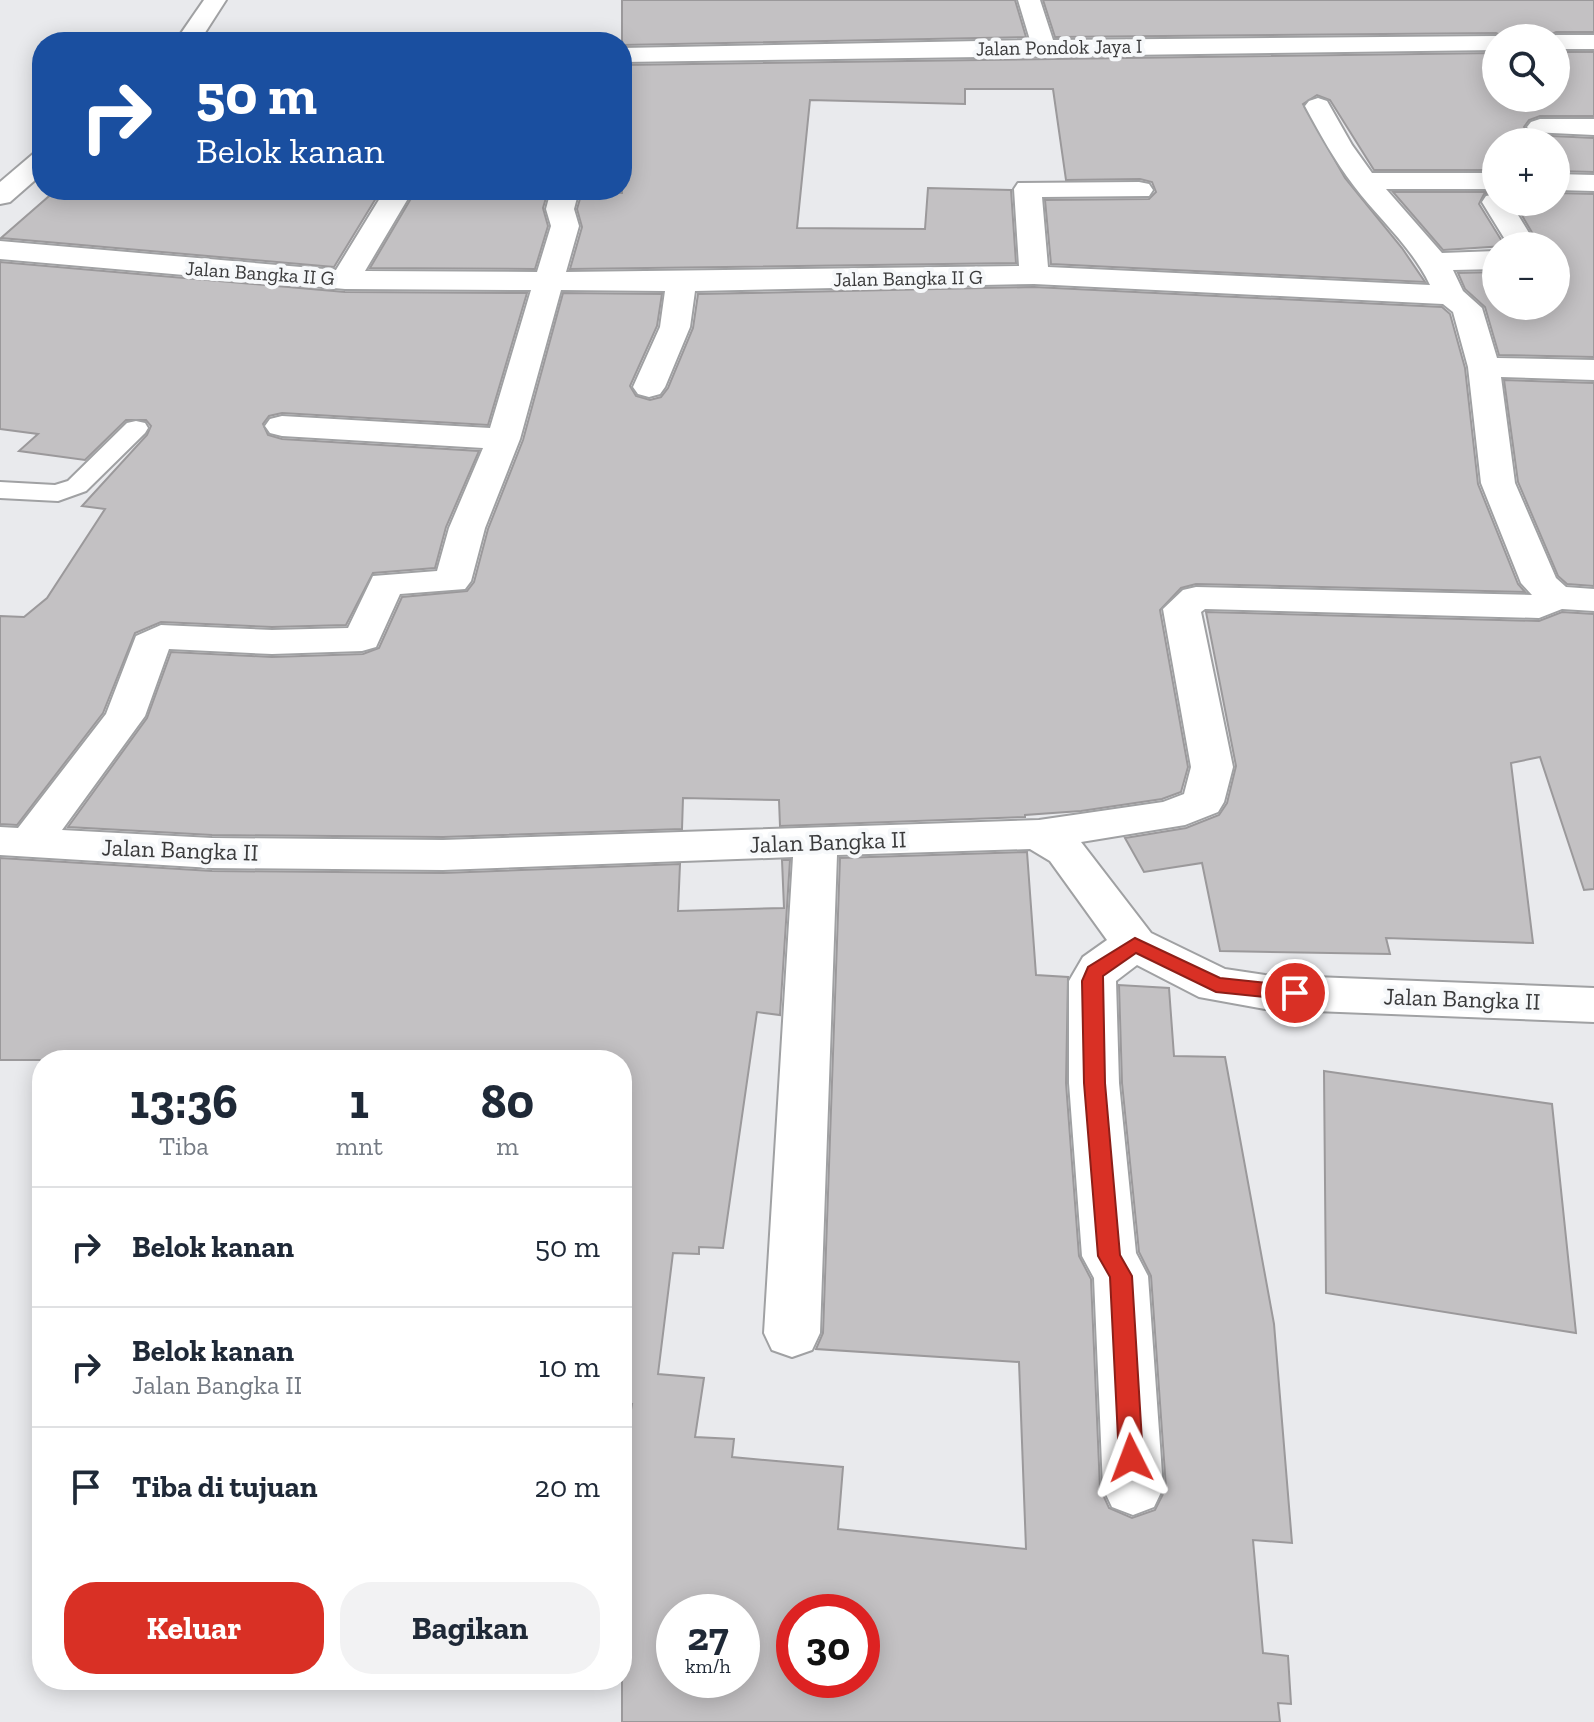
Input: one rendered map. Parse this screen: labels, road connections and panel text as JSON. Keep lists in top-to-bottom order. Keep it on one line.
{"streets":{"street":["Jalan Pondok Jaya I","Jalan Bangka II G","Jalan Bangka II"]},"page":{"map_buttons":["+","−"],"turn":["50 m","Belok kanan"],"eta":["13:36","Tiba","1","mnt","80","m"],"list":[{"name":"Belok kanan","value":"50 m"},{"name":"Belok kanan","note":"Jalan Bangka II","value":"10 m"},{"name":"Tiba di tujuan","value":"20 m"}],"buttons":["Keluar","Bagikan"],"speed":"27 km/h","limit":"30"}}
